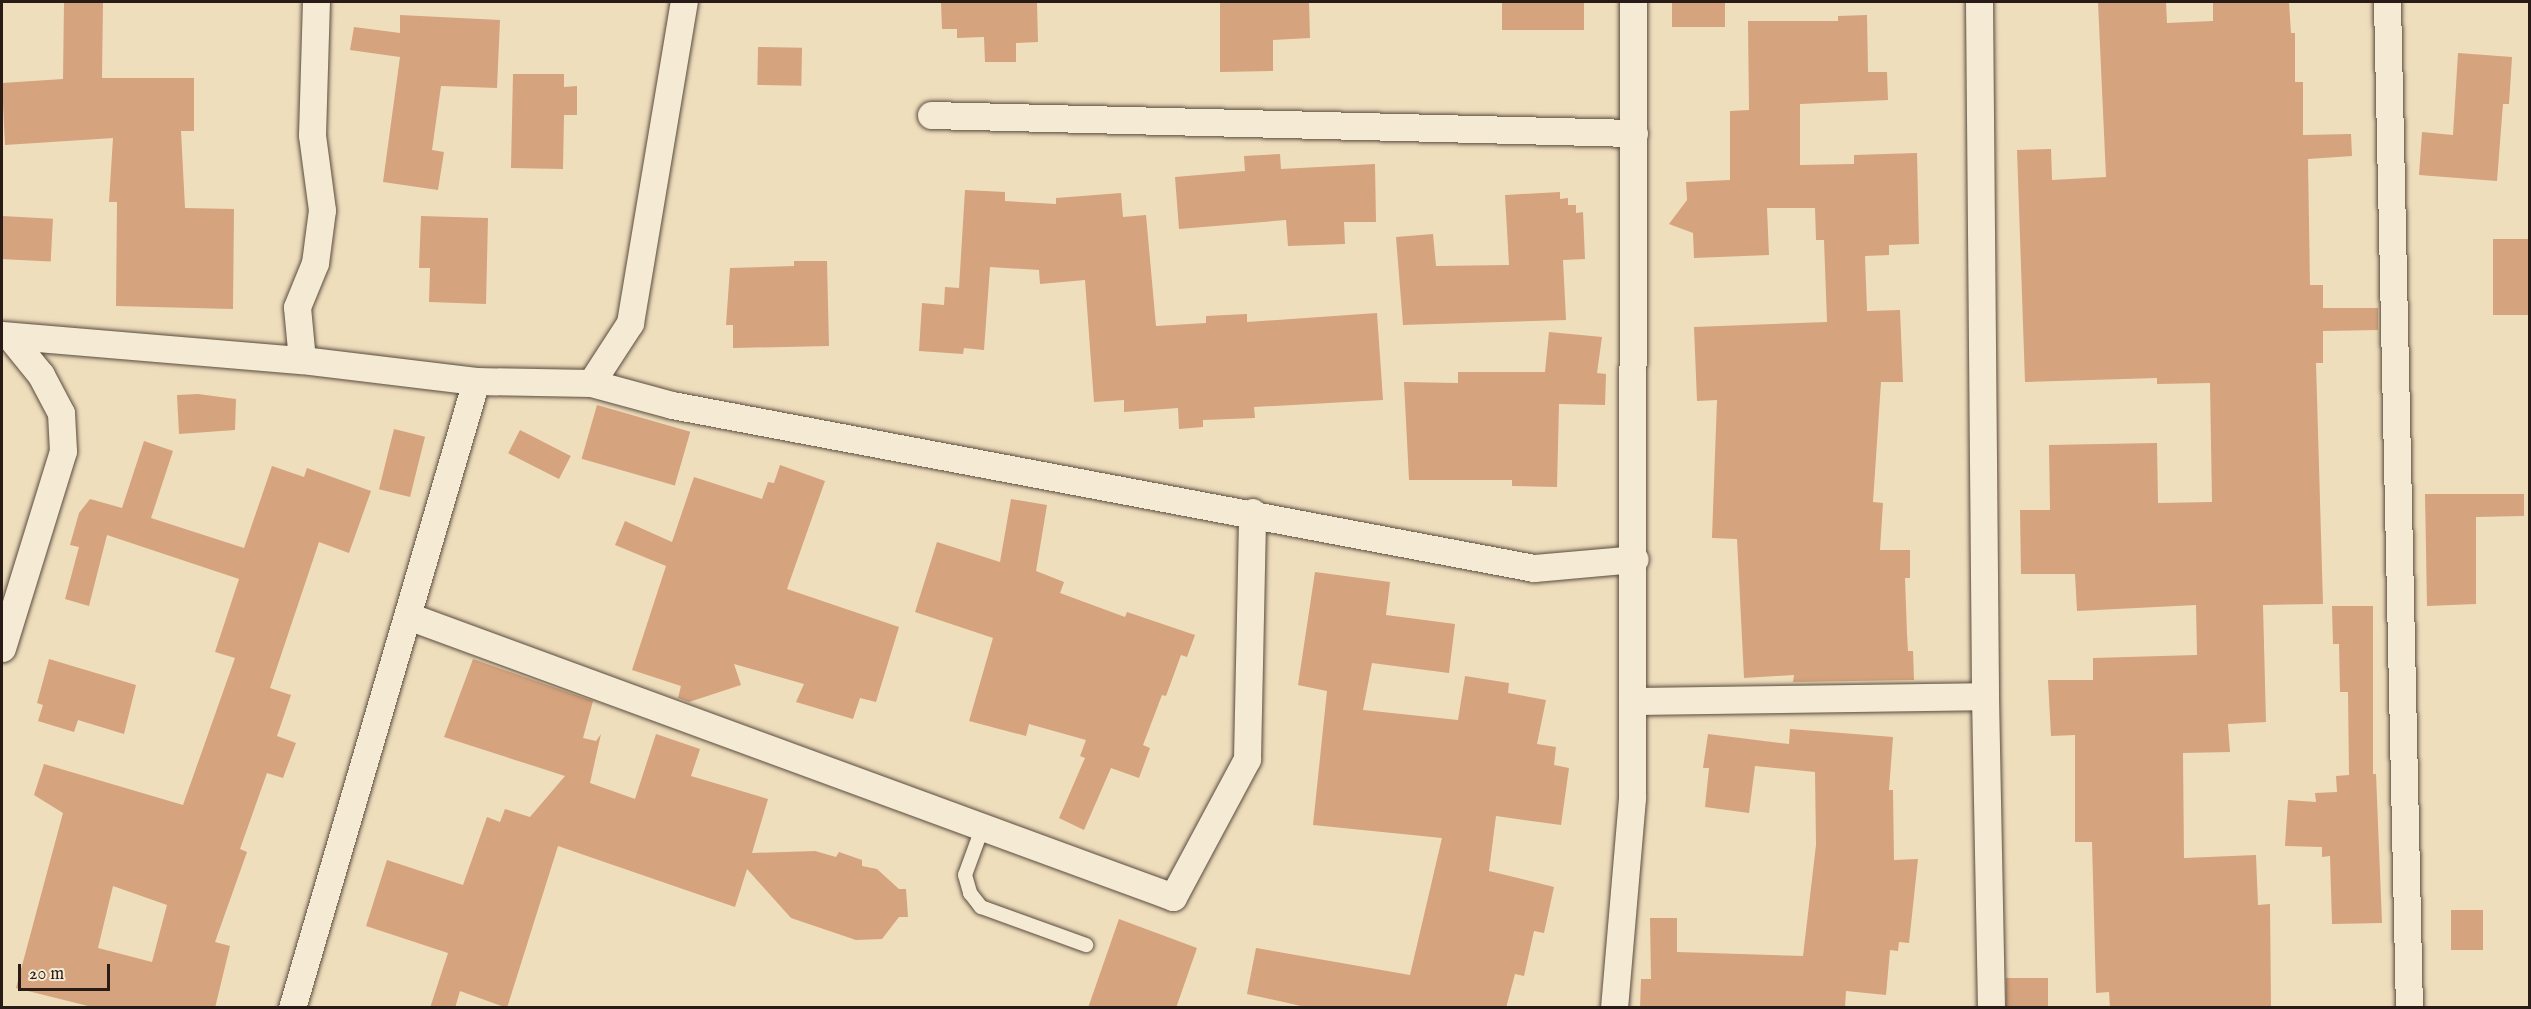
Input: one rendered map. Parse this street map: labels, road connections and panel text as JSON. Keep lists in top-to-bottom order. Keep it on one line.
{"scale_bar":"20 m"}
